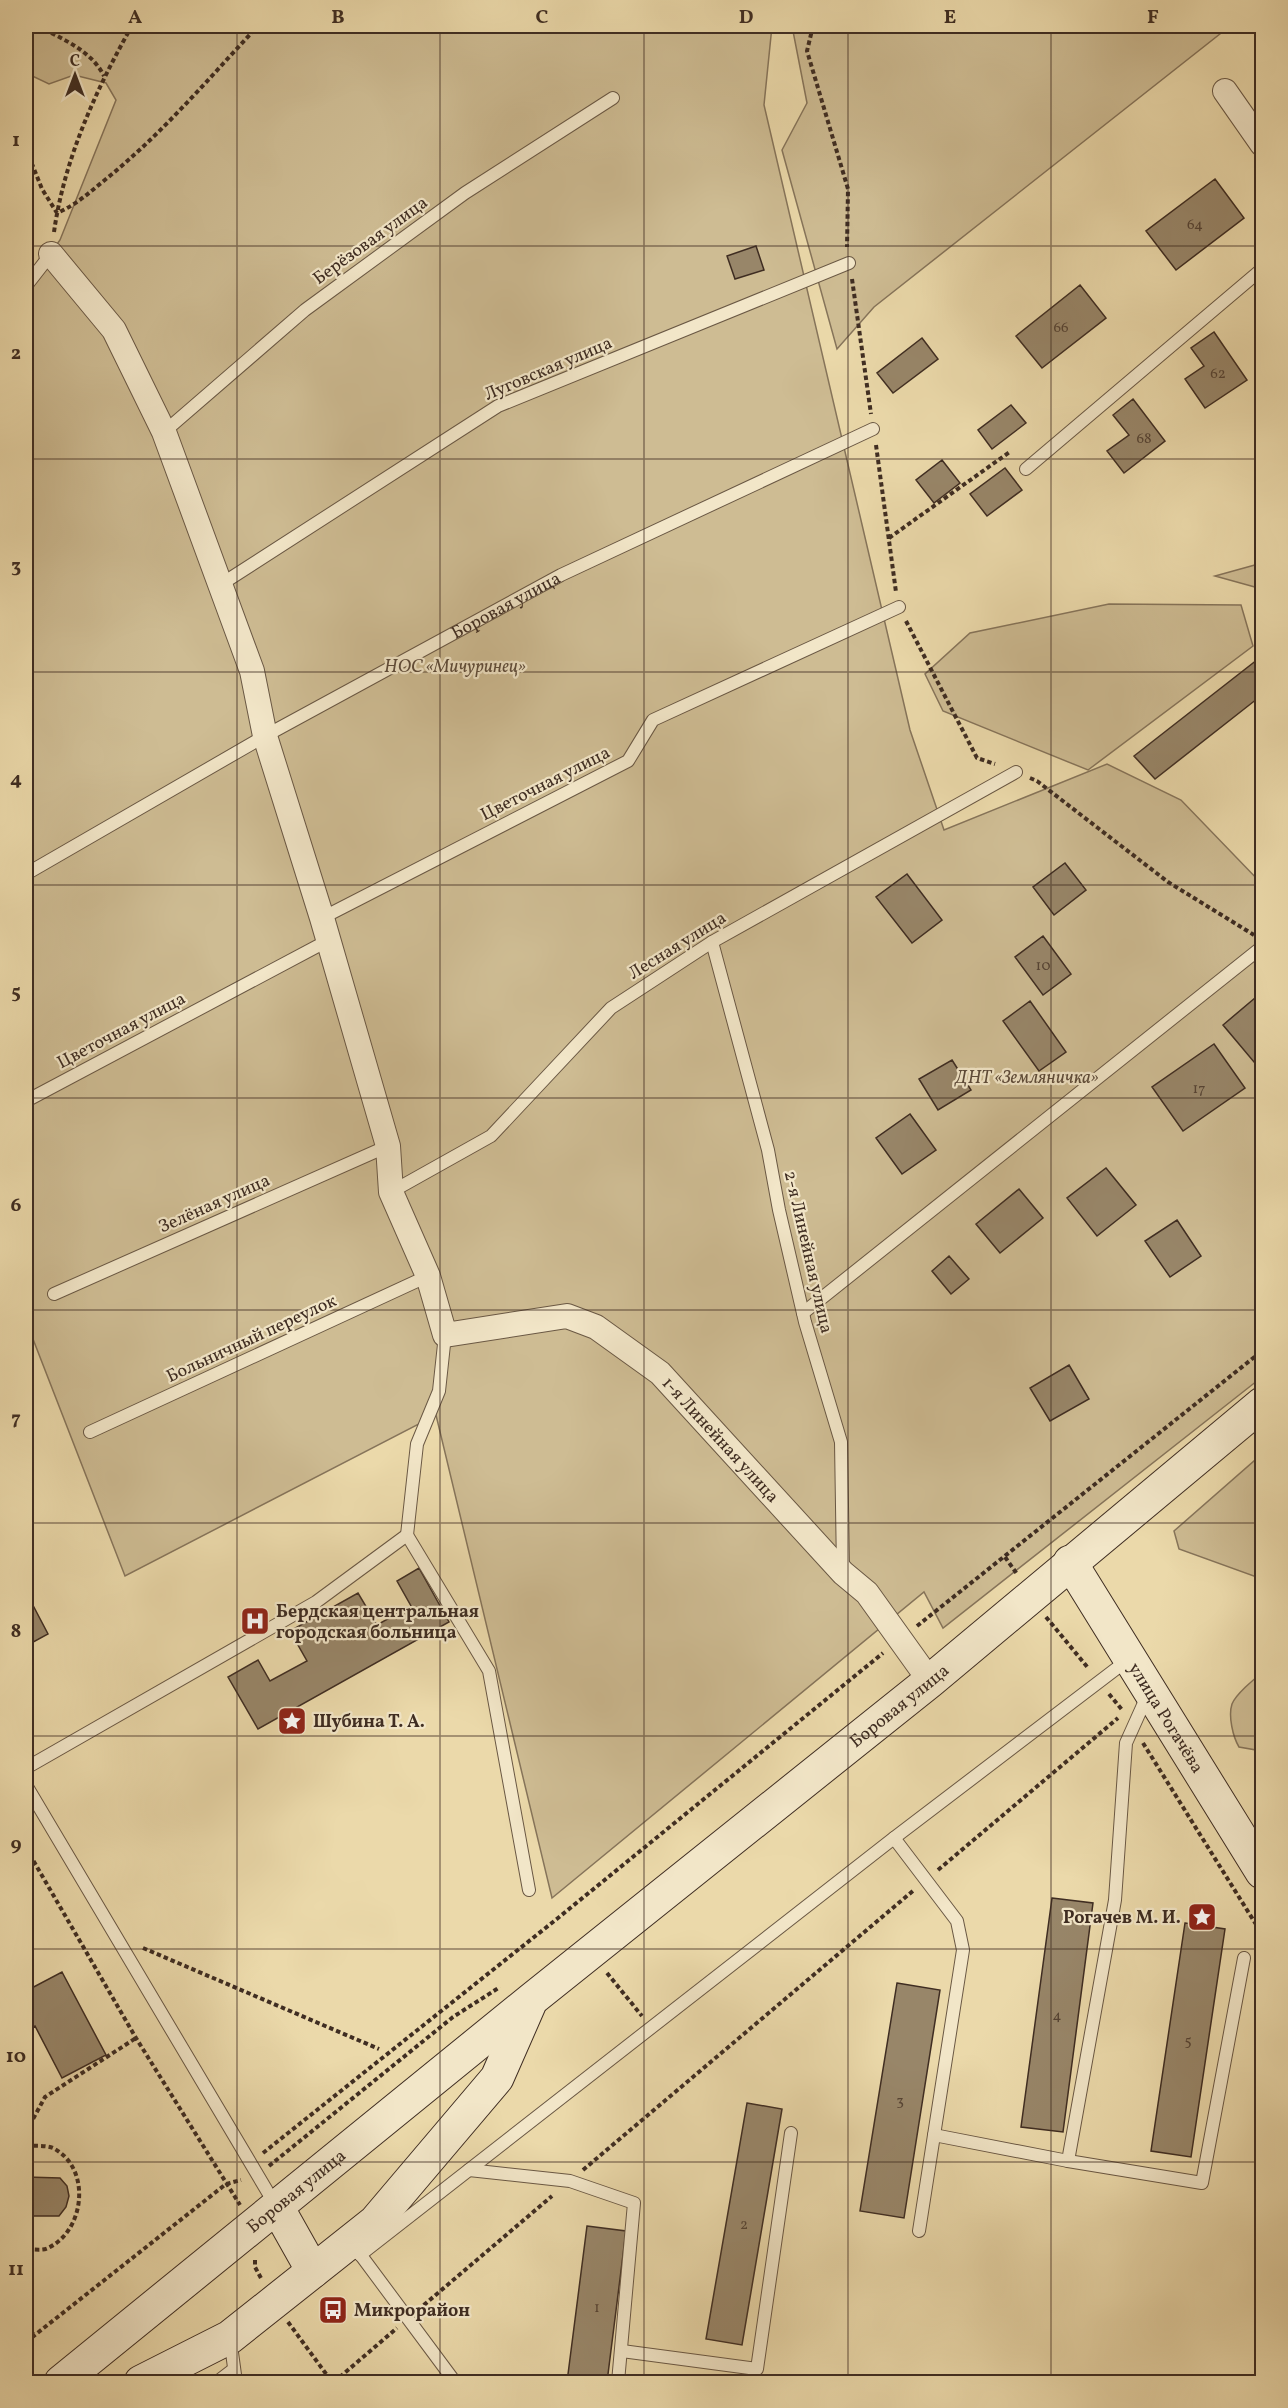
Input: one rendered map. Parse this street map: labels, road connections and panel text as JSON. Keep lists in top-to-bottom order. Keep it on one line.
{"streets":{"street":["Боровая улица","1-я Линейная улица","улица Рогачёва"],"lane":["Берёзовая улица","Луговская улица","Цветочная улица","Лесная улица","Зелёная улица","2-я Линейная улица","Больничный переулок"]},"crossings":[["Боровая улица","1-я Линейная улица"],["Боровая улица","улица Рогачёва"],["Лесная улица","2-я Линейная улица"],["2-я Линейная улица","1-я Линейная улица"]],"parks":["НОС «Мичуринец»","ДНТ «Земляничка»"],"places":{"hospital":["Бердская центральная городская больница"],"place":["Шубина Т. А.","Рогачев М. И."],"bus stop":["Микрорайон"]},"house_numbers":["64","66","62","68","10","17","4","5","3","2","1"],"north":"top","grid":{"columns":["A","B","C","D","E","F"],"rows":["1","2","3","4","5","6","7","8","9","10","11"]}}
